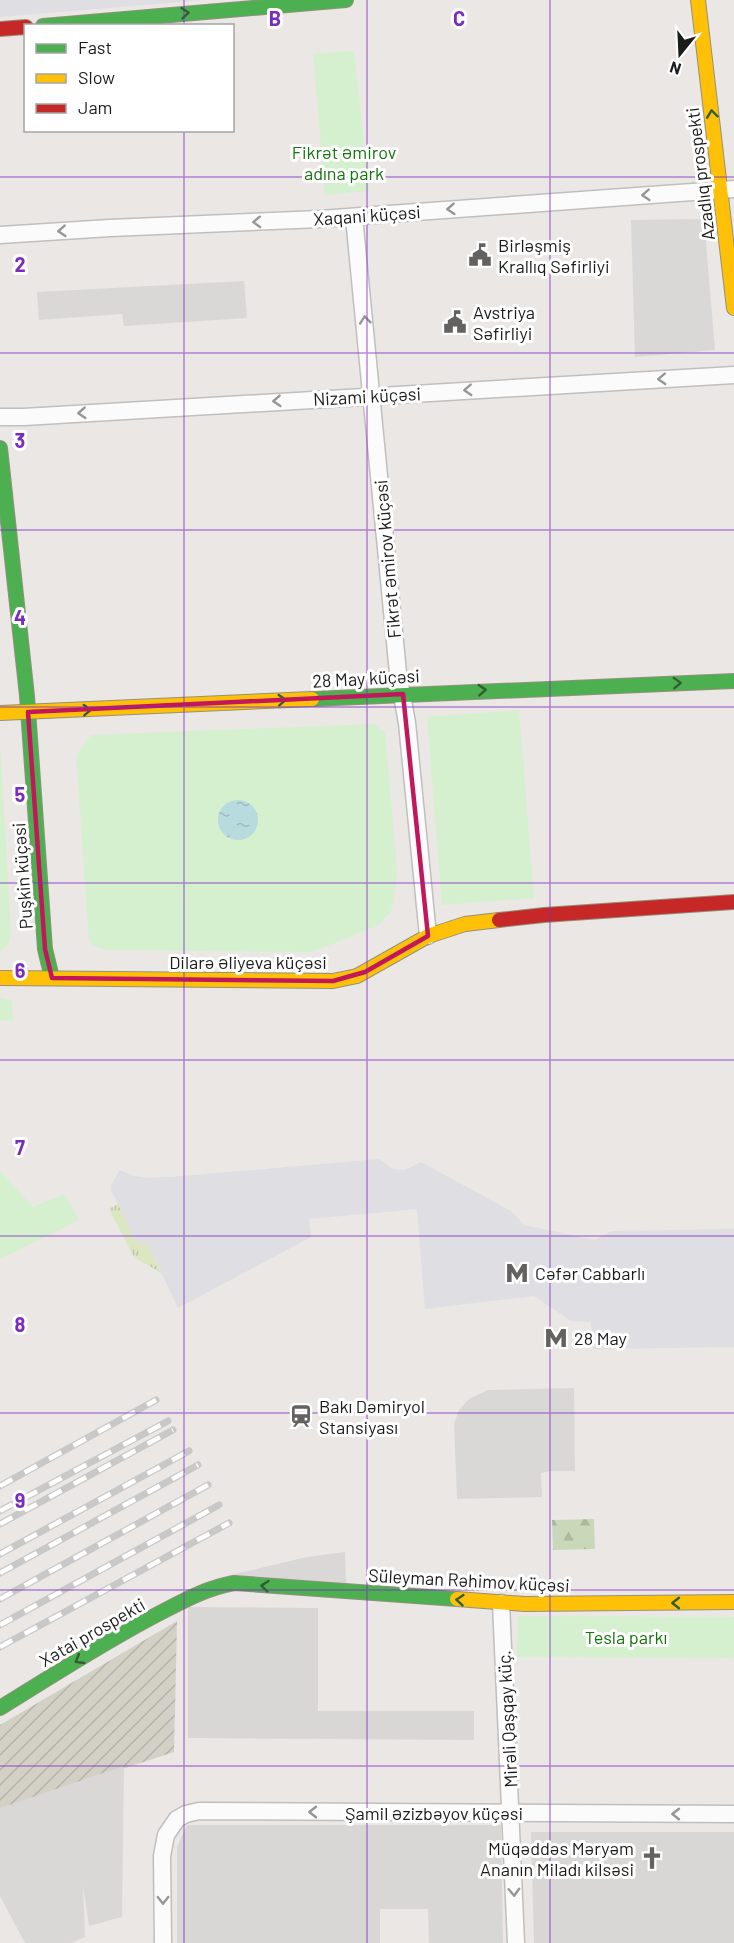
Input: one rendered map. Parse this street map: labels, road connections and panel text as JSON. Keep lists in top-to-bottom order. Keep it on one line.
{"streets":{"main road":["Azadlıq prospekti","28 May küçəsi","Puşkin küçəsi","Dilarə Əliyeva küçəsi","Süleyman Rəhimov küçəsi","Xətai prospekti"],"street":["Xaqani küçəsi","Nizami küçəsi","Fikrət Əmirov küçəsi","Mirəli Qaşqay küç.","Şamil Əzizbəyov küçəsi"]},"crossings":[["Azadlıq prospekti","Xaqani küçəsi"],["Xaqani küçəsi","Fikrət Əmirov küçəsi"],["Nizami küçəsi","Fikrət Əmirov küçəsi"],["Fikrət Əmirov küçəsi","28 May küçəsi"],["Fikrət Əmirov küçəsi","Dilarə Əliyeva küçəsi"],["28 May küçəsi","Puşkin küçəsi"],["Puşkin küçəsi","Dilarə Əliyeva küçəsi"],["Süleyman Rəhimov küçəsi","Xətai prospekti"],["Süleyman Rəhimov küçəsi","Mirəli Qaşqay küç."],["Mirəli Qaşqay küç.","Şamil Əzizbəyov küçəsi"]],"one_way":["Azadlıq prospekti","Xaqani küçəsi","Nizami küçəsi","28 May küçəsi","Süleyman Rəhimov küçəsi","Xətai prospekti","Mirəli Qaşqay küç.","Şamil Əzizbəyov küçəsi"],"parks":["Fikrət Əmirov adına park","Tesla parkı"],"places":{"public building":["Birləşmiş Krallıq Səfirliyi","Avstriya Səfirliyi"],"metro station":["Cəfər Cabbarlı","28 May"],"station":["Bakı Dəmiryol Stansiyası"],"church":["Müqəddəs Məryəm Ananın Miladı kilsəsi"]},"legend":["Fast","Slow","Jam"],"north":"bottom","grid":{"columns":["B","C"],"rows":["2","3","4","5","6","7","8","9"]}}
